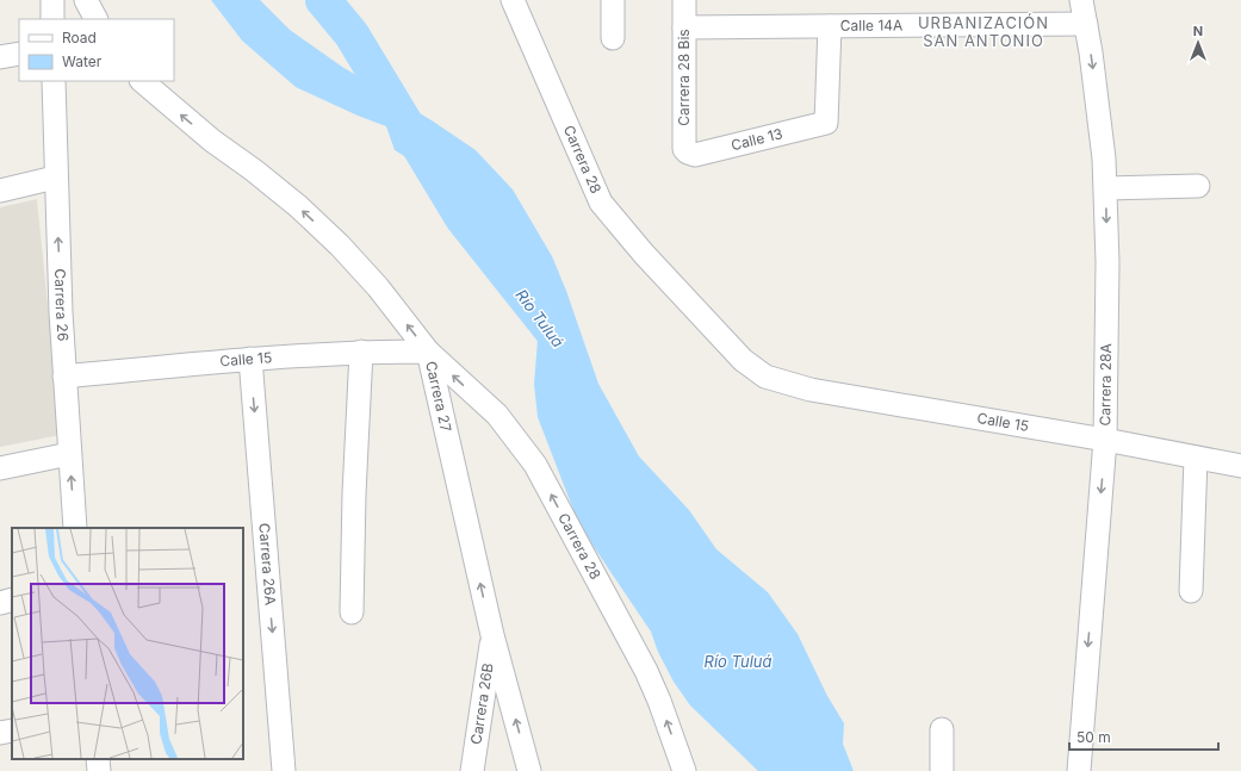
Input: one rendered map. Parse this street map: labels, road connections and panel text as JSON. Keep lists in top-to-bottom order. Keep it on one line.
{"streets":{"street":["Calle 14A","Carrera 28 Bis","Calle 13","Carrera 28","Carrera 26","Calle 15","Carrera 28A","Carrera 27","Carrera 26A","Carrera 26B"]},"crossings":[["Calle 14A","Carrera 28 Bis"],["Calle 14A","Calle 13"],["Calle 14A","Carrera 28A"],["Carrera 28 Bis","Calle 13"],["Carrera 28","Calle 15"],["Carrera 28","Carrera 27"],["Carrera 26","Calle 15"],["Calle 15","Carrera 28A"],["Calle 15","Carrera 27"],["Calle 15","Carrera 26A"],["Carrera 27","Carrera 26B"]],"one_way":["Carrera 28","Carrera 26","Carrera 28A","Carrera 27"],"districts":["URBANIZACIÓN SAN ANTONIO"],"water":["Río Tuluá"],"legend":["Road","Water"],"scale_bar":"50 m","north":"top"}
